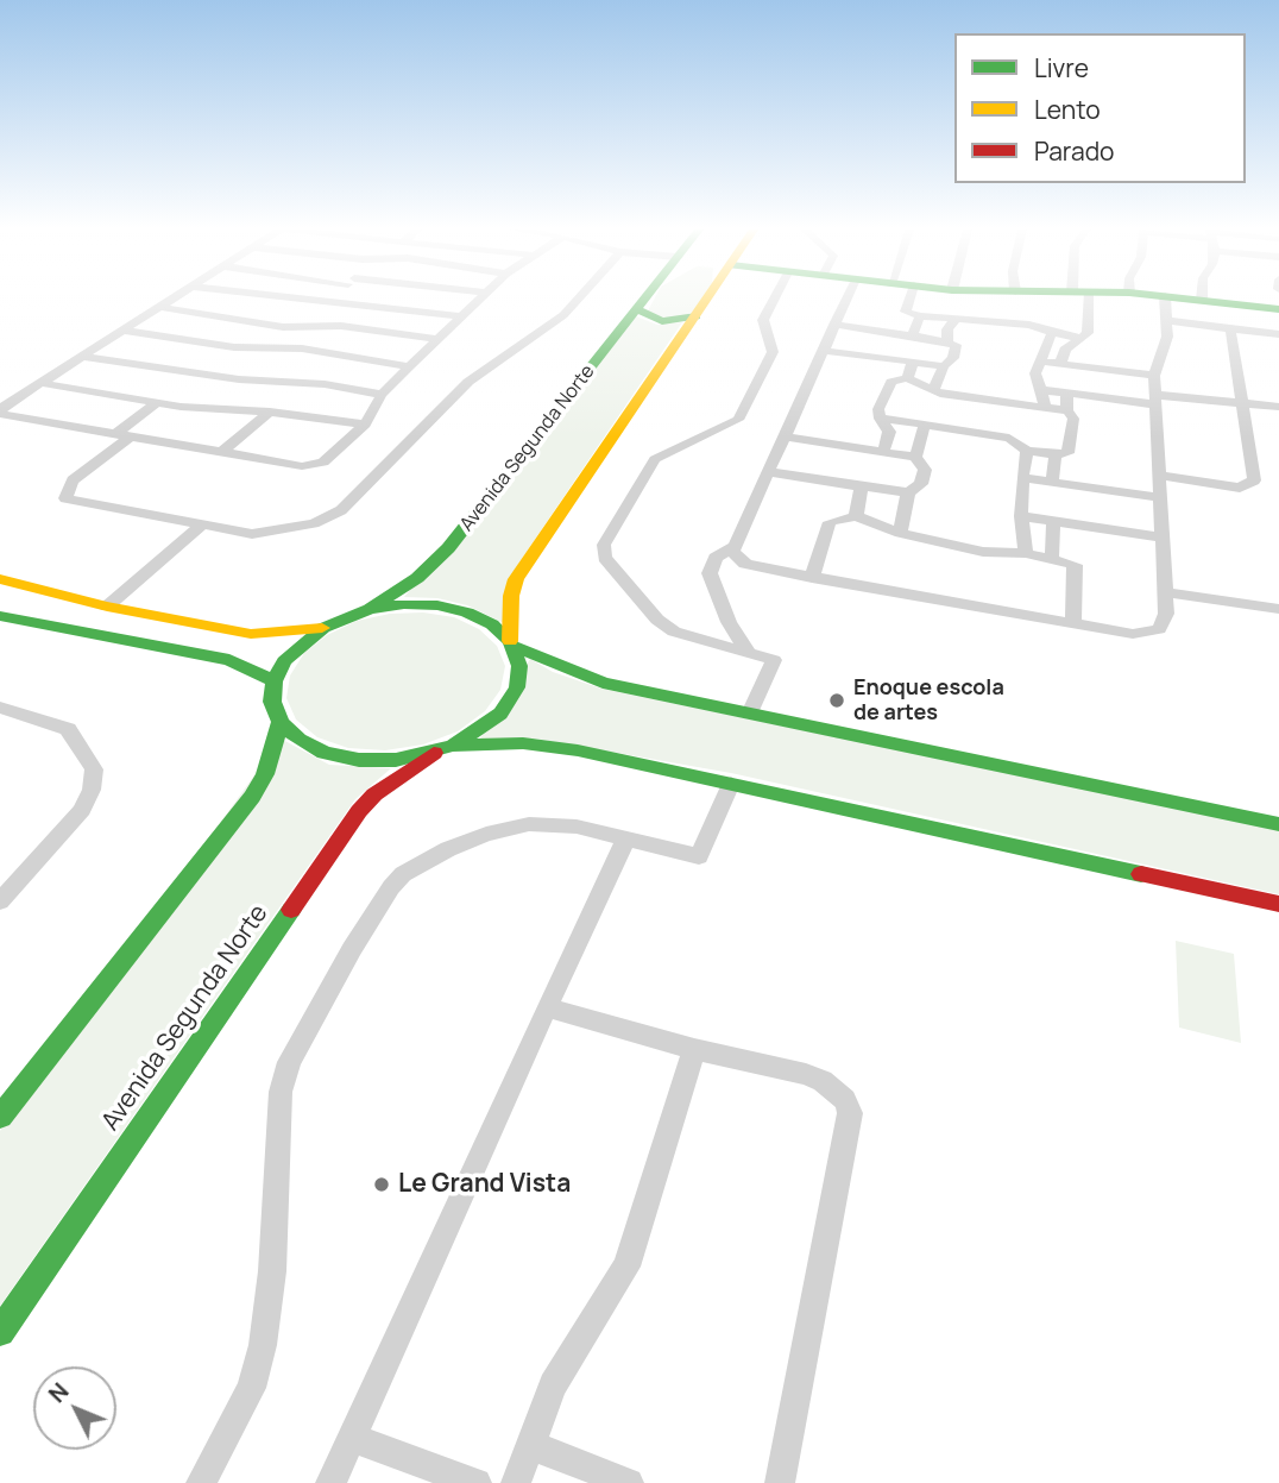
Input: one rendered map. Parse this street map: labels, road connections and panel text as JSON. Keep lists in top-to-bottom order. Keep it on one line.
{"streets":{"main road":["Avenida Segunda Norte"]},"places":["Enoque escola de artes","Le Grand Vista"],"legend":["Livre","Lento","Parado"],"north":"top left"}
